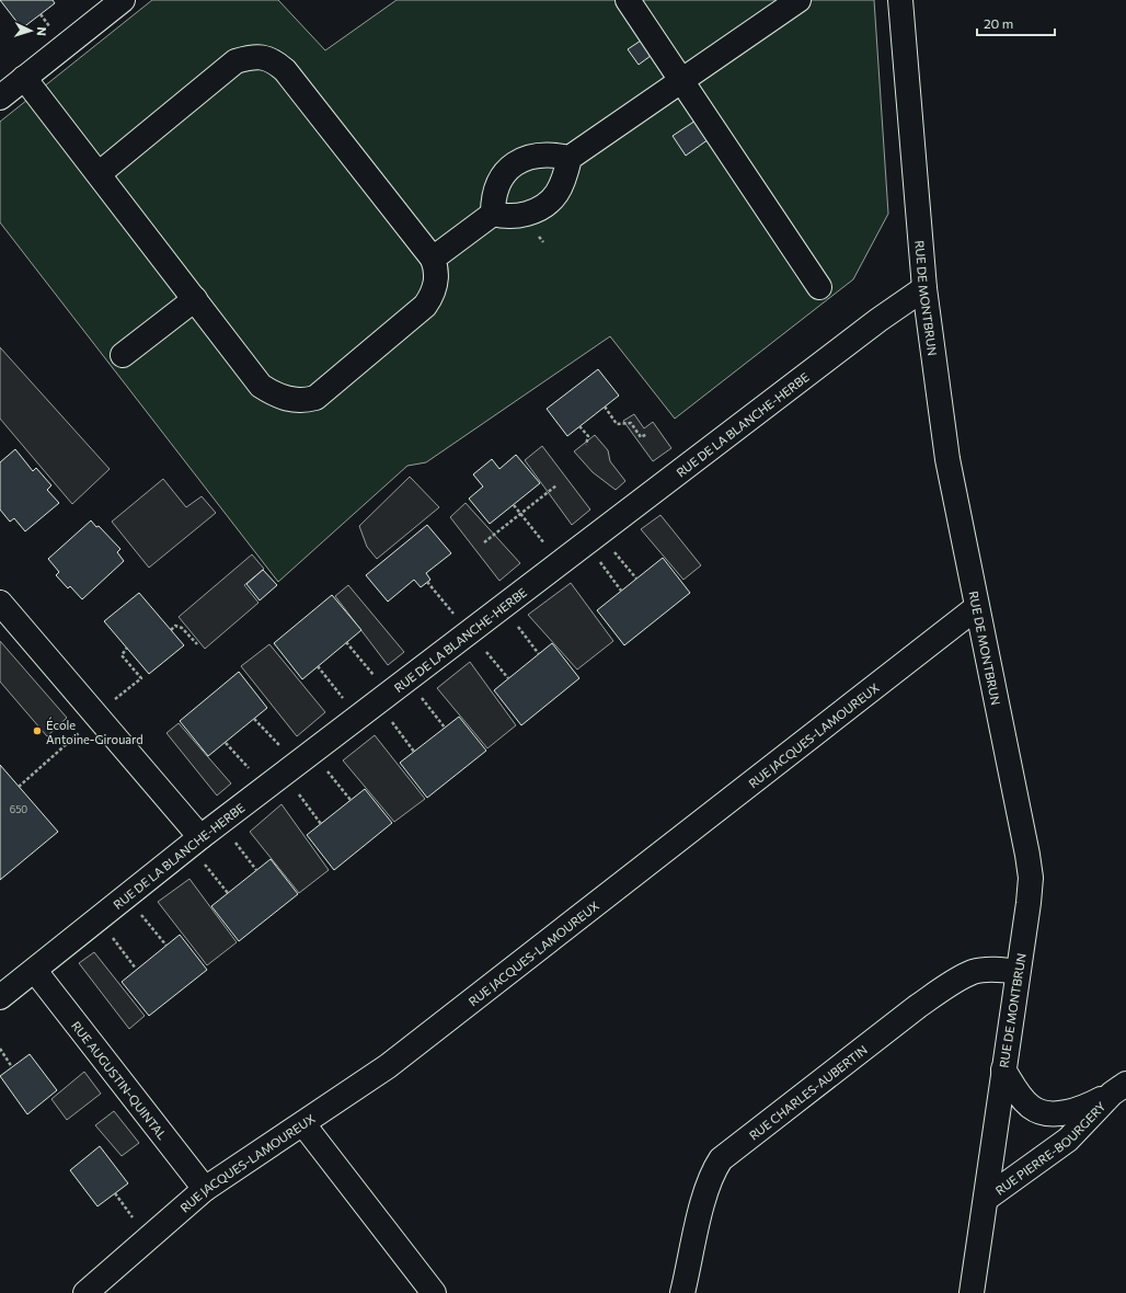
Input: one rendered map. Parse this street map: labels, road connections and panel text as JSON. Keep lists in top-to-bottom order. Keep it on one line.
{"streets":{"street":["RUE DE MONTBRUN","RUE DE LA BLANCHE-HERBE","RUE JACQUES-LAMOUREUX","RUE AUGUSTIN-QUINTAL","RUE CHARLES-AUBERTIN","RUE PIERRE-BOURGERY"]},"crossings":[["RUE DE MONTBRUN","RUE DE LA BLANCHE-HERBE"],["RUE DE MONTBRUN","RUE JACQUES-LAMOUREUX"],["RUE DE MONTBRUN","RUE CHARLES-AUBERTIN"],["RUE DE MONTBRUN","RUE PIERRE-BOURGERY"],["RUE DE LA BLANCHE-HERBE","RUE AUGUSTIN-QUINTAL"],["RUE JACQUES-LAMOUREUX","RUE AUGUSTIN-QUINTAL"]],"places":["École Antoine-Girouard"],"house_numbers":["650"],"scale_bar":"20 m","north":"right"}
